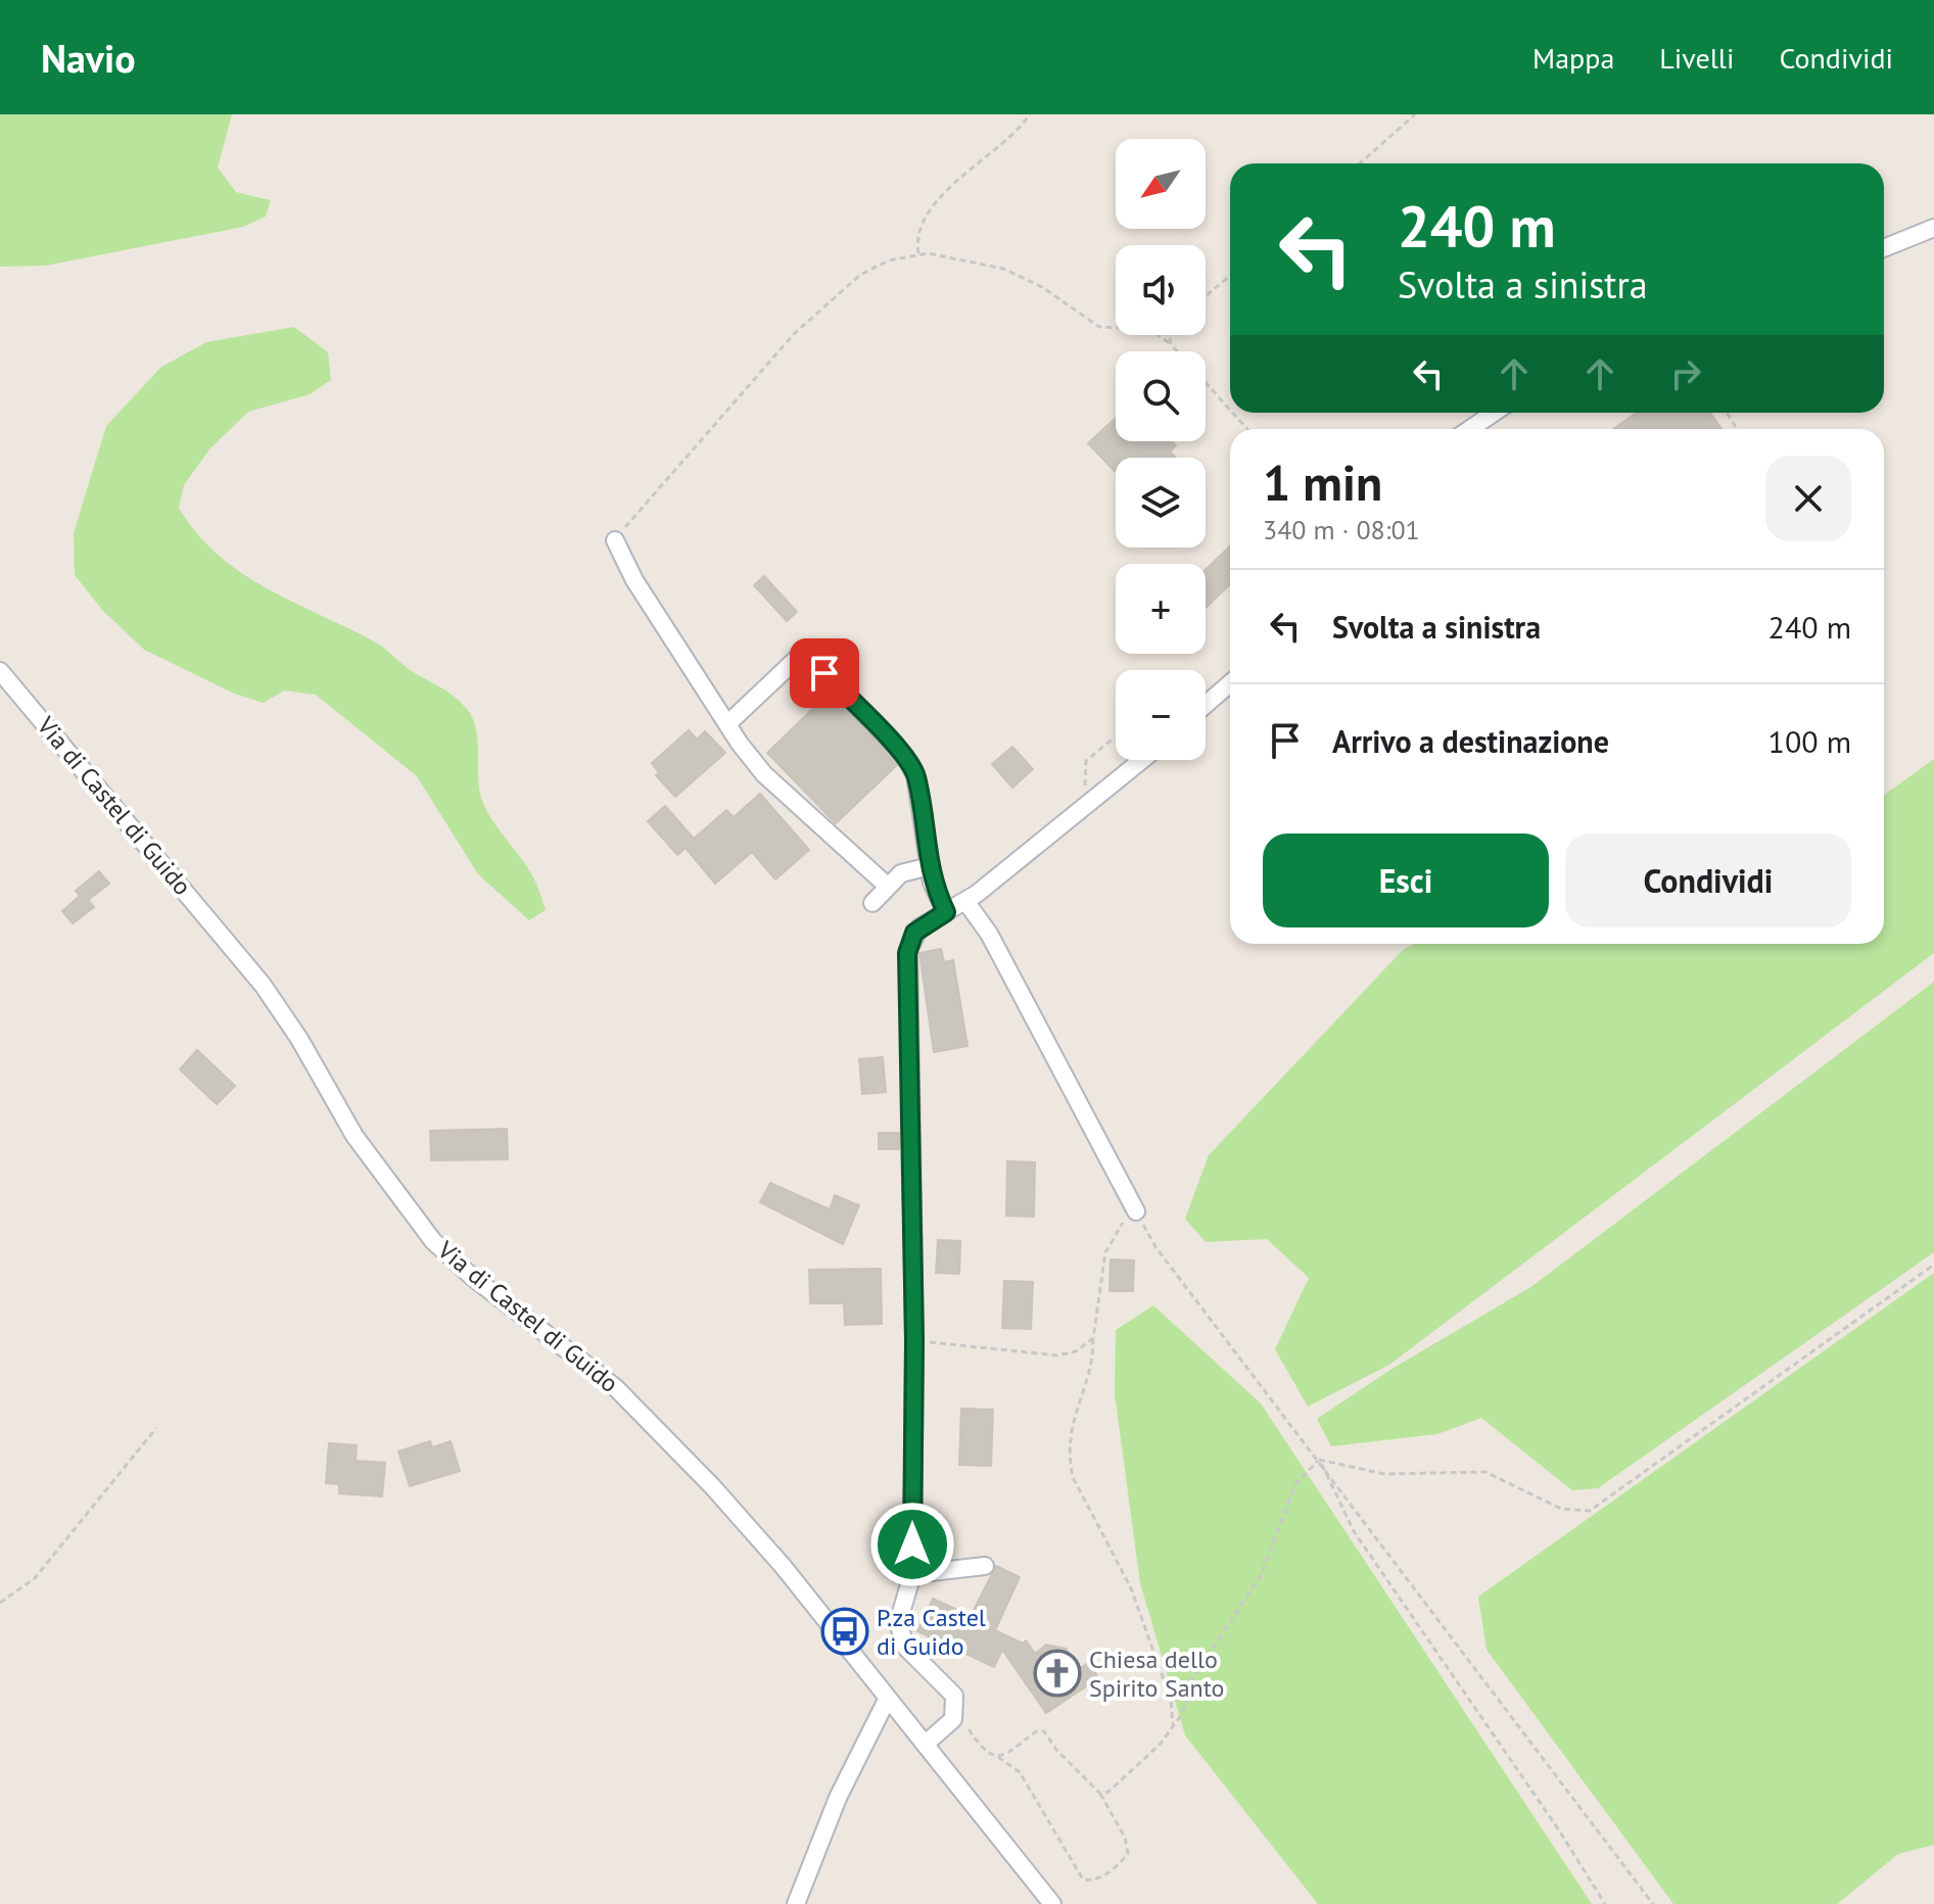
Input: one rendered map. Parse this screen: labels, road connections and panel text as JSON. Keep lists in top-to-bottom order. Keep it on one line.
{"streets":{"street":["Via di Castel di Guido"]},"places":{"bus stop":["P.za Castel di Guido"],"church":["Chiesa dello Spirito Santo"]},"north":"bottom left","page":{"header":"Navio","nav":["Mappa","Livelli","Condividi"],"map_buttons":["+","−"],"turn":["240 m","Svolta a sinistra"],"heading":["1 min","340 m · 08:01"],"list":[{"name":"Svolta a sinistra","value":"240 m"},{"name":"Arrivo a destinazione","value":"100 m"}],"buttons":["Esci","Condividi"]}}
